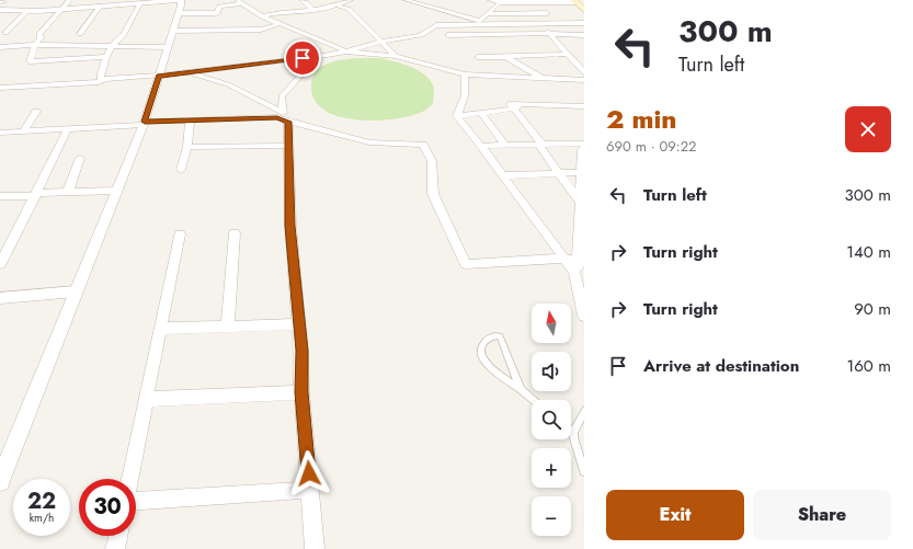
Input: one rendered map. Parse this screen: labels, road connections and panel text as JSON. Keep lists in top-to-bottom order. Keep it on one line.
{"north":"top","page":{"turn":["300 m","Turn left"],"heading":["2 min","690 m · 09:22"],"list":[{"name":"Turn left","value":"300 m"},{"name":"Turn right","value":"140 m"},{"name":"Turn right","value":"90 m"},{"name":"Arrive at destination","value":"160 m"}],"map_buttons":["+","−"],"speed":"22 km/h","limit":"30","buttons":["Exit","Share"]}}
